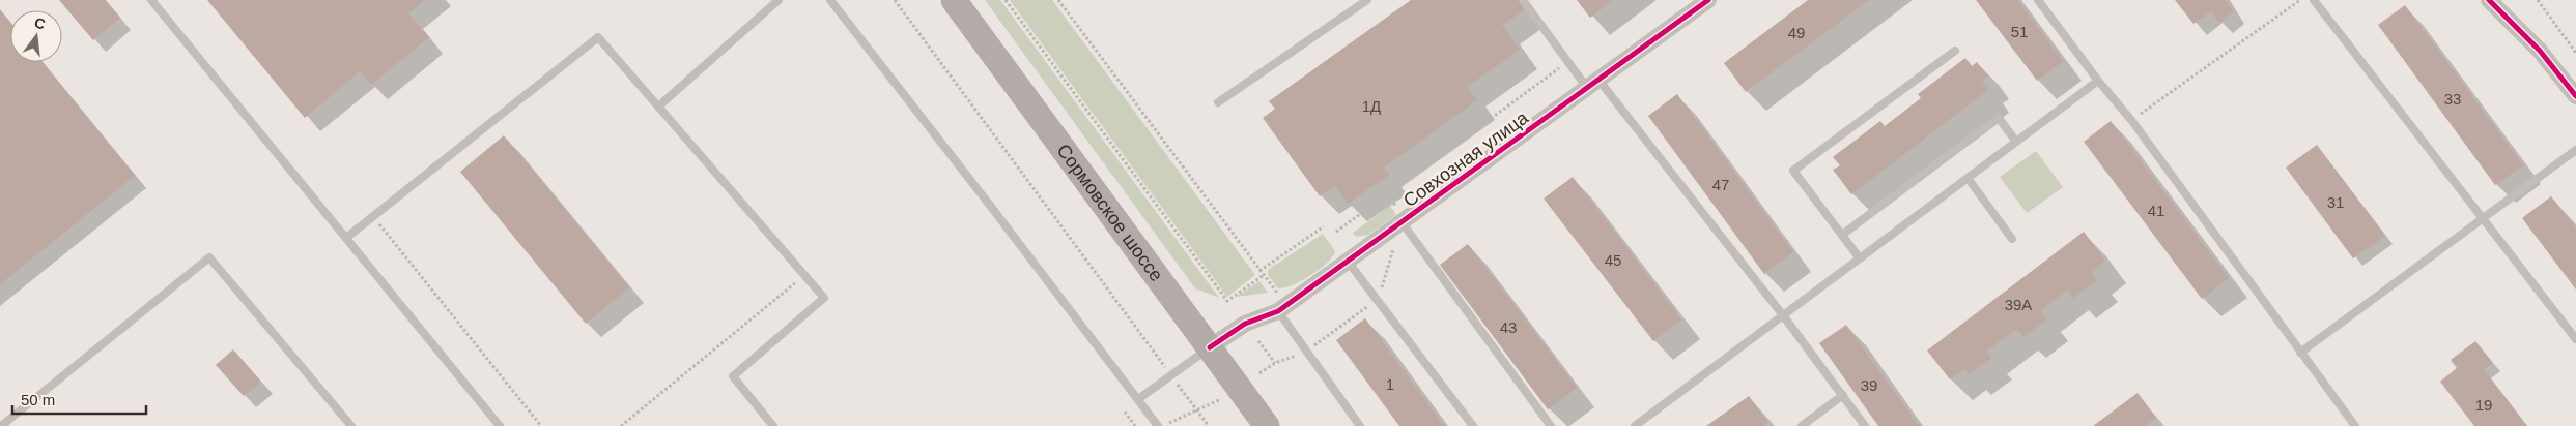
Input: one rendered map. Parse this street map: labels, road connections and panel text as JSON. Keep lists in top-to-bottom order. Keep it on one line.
{"streets":{"main road":["Сормовское шоссе"],"street":["Совхозная улица"]},"crossings":[["Совхозная улица","Сормовское шоссе"]],"house_numbers":["51","49","33","1Д","47","31","41","45","39А","43","1","39","19"],"scale_bar":"50 m","north":"top"}
